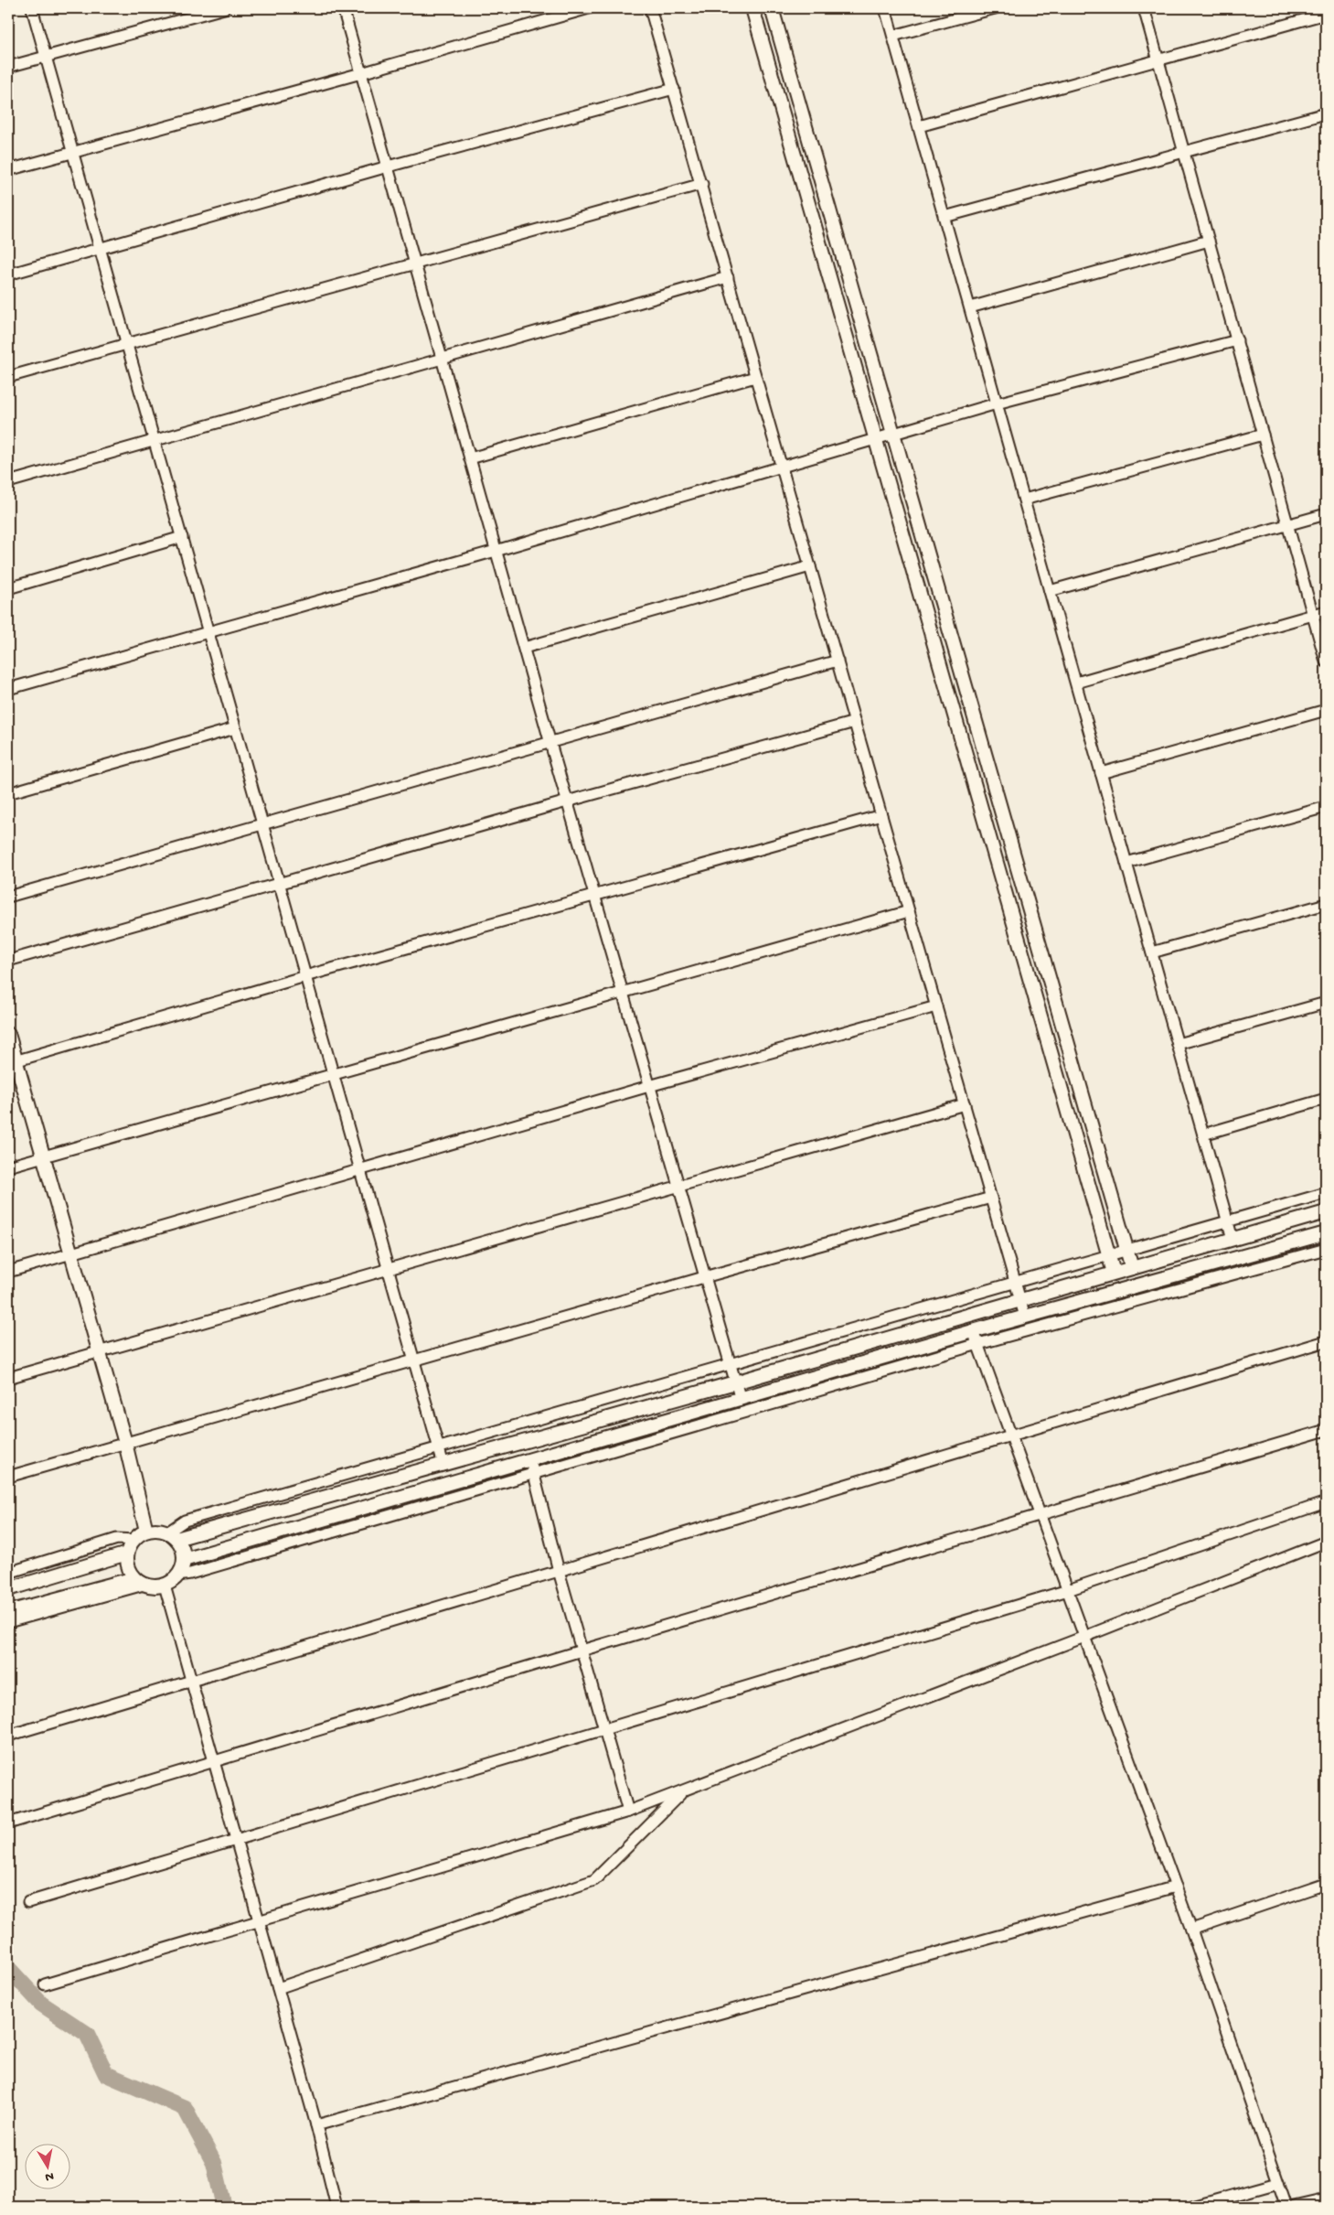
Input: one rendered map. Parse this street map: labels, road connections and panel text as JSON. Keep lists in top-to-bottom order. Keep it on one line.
{"north":"bottom"}
